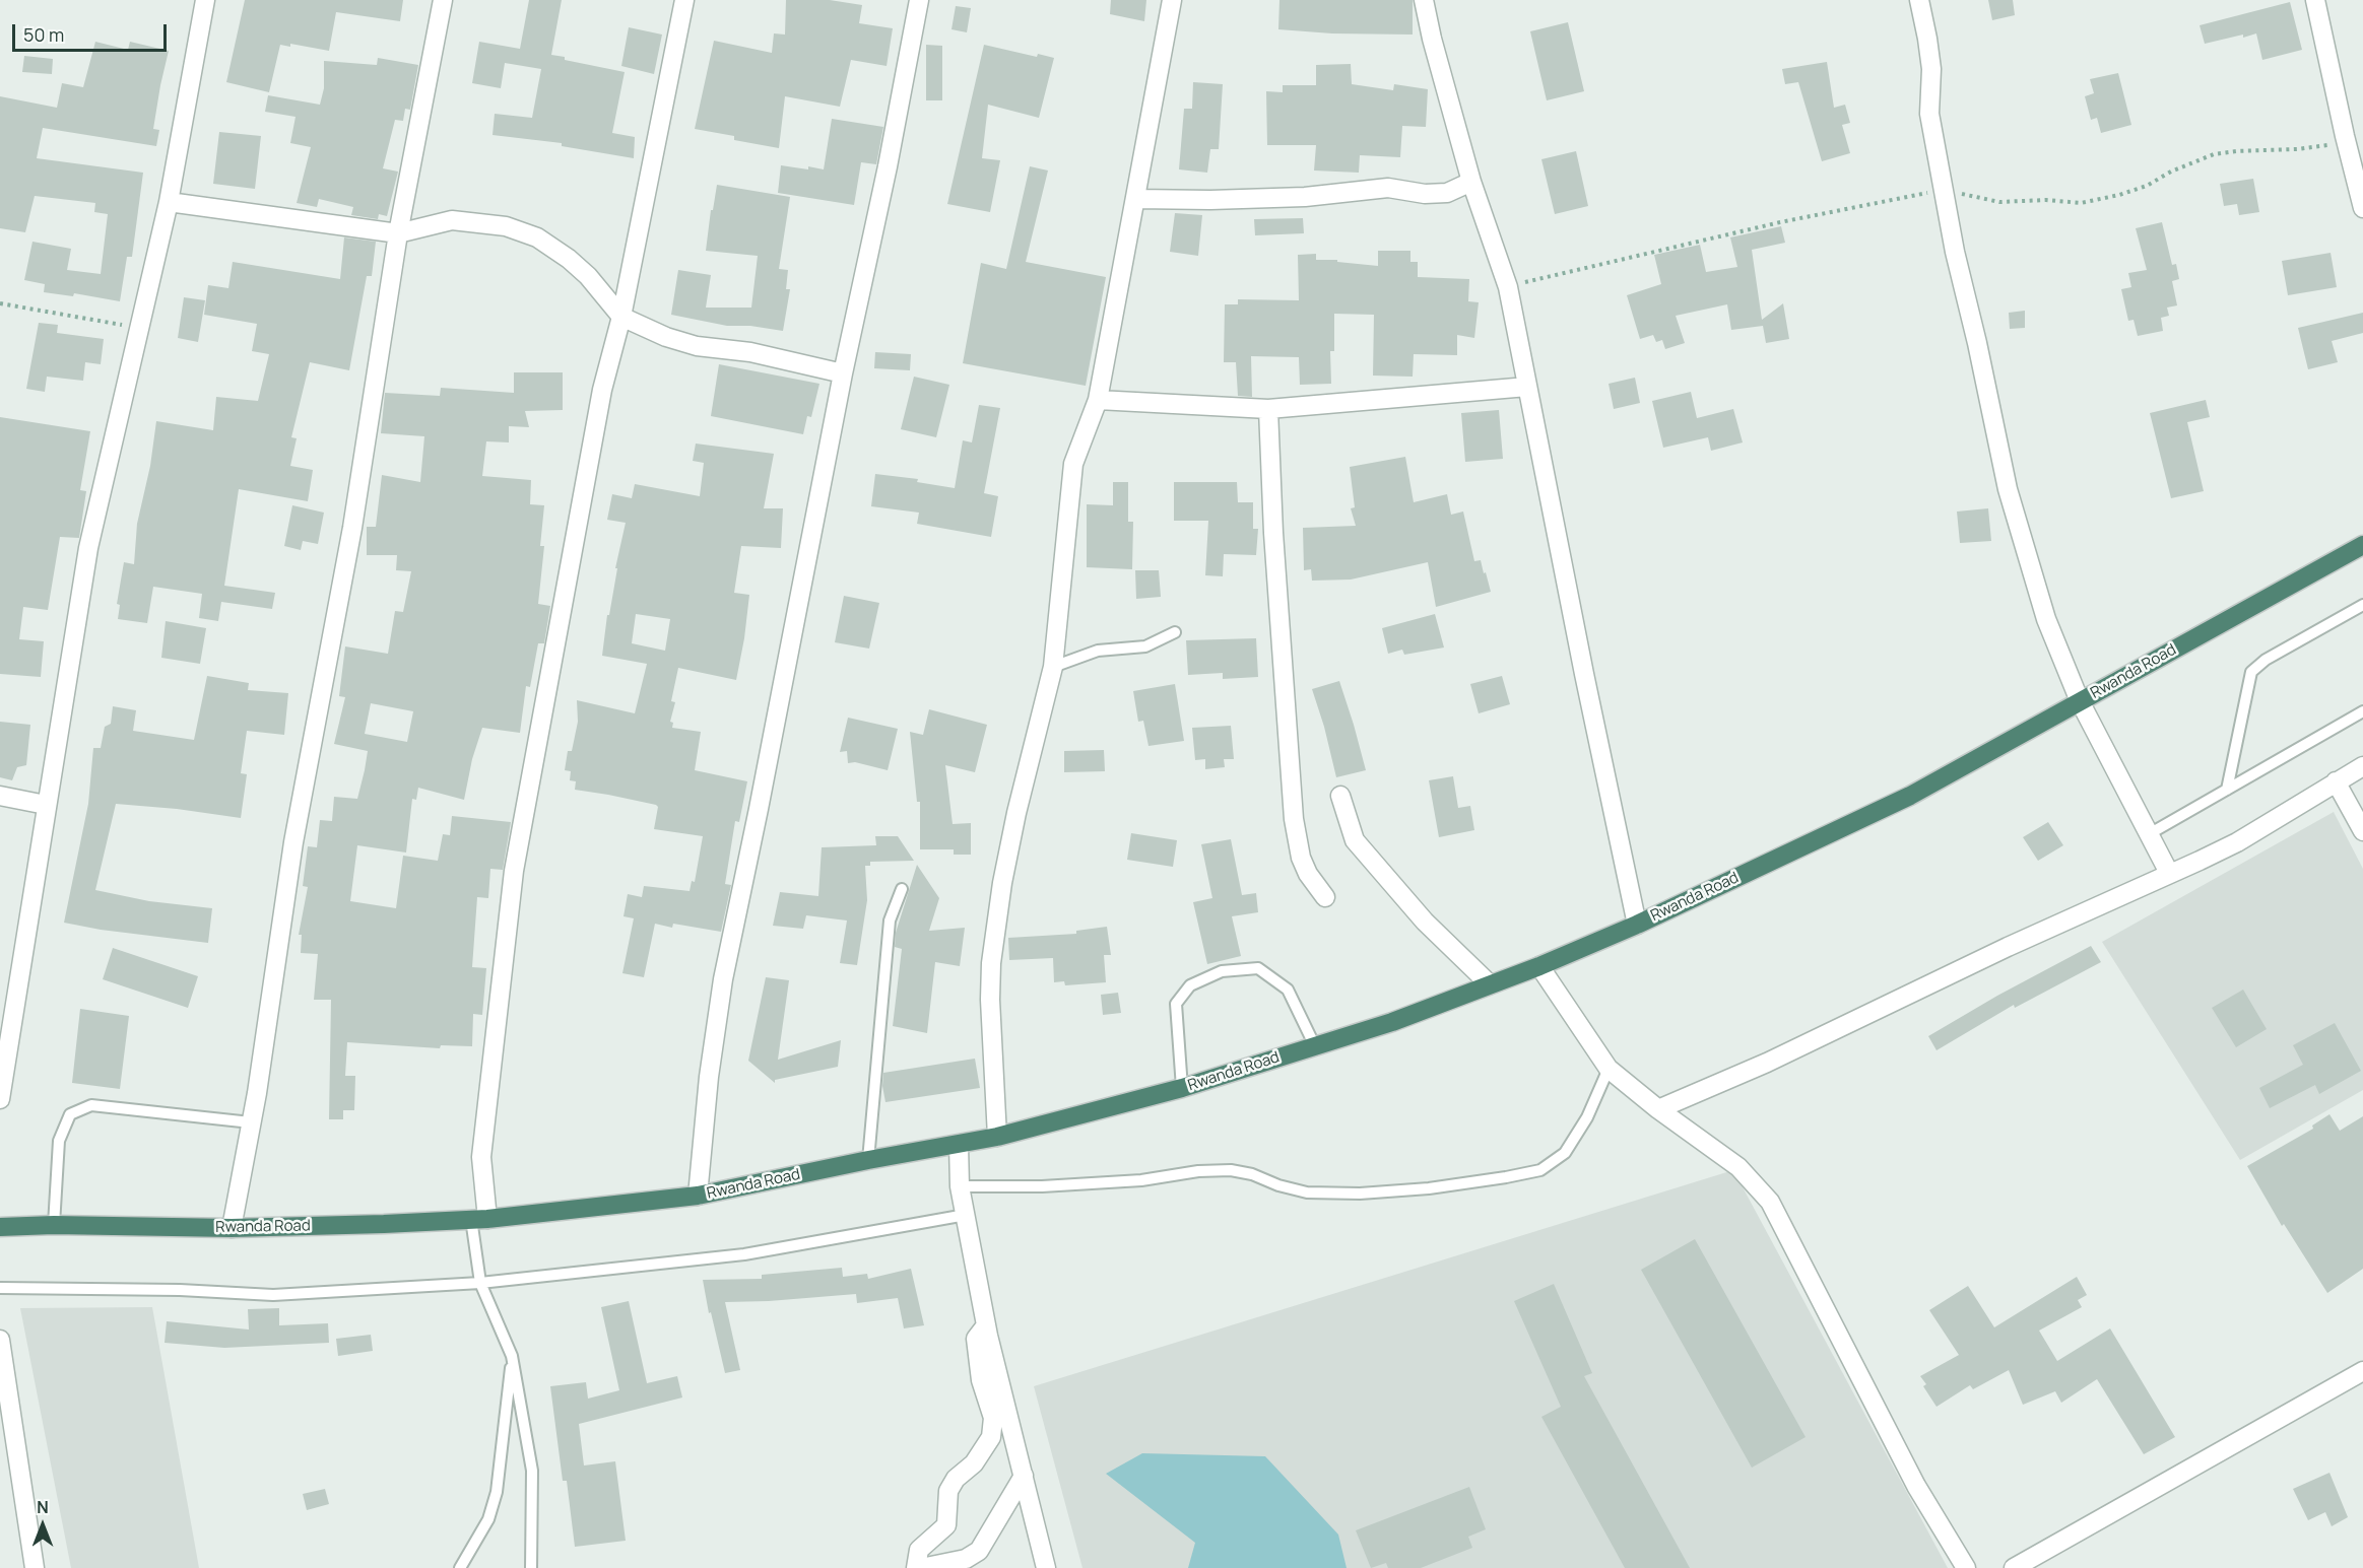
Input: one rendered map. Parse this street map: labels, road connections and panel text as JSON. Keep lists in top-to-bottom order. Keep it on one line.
{"streets":{"highway":["Rwanda Road"]},"scale_bar":"50 m","north":"top"}
